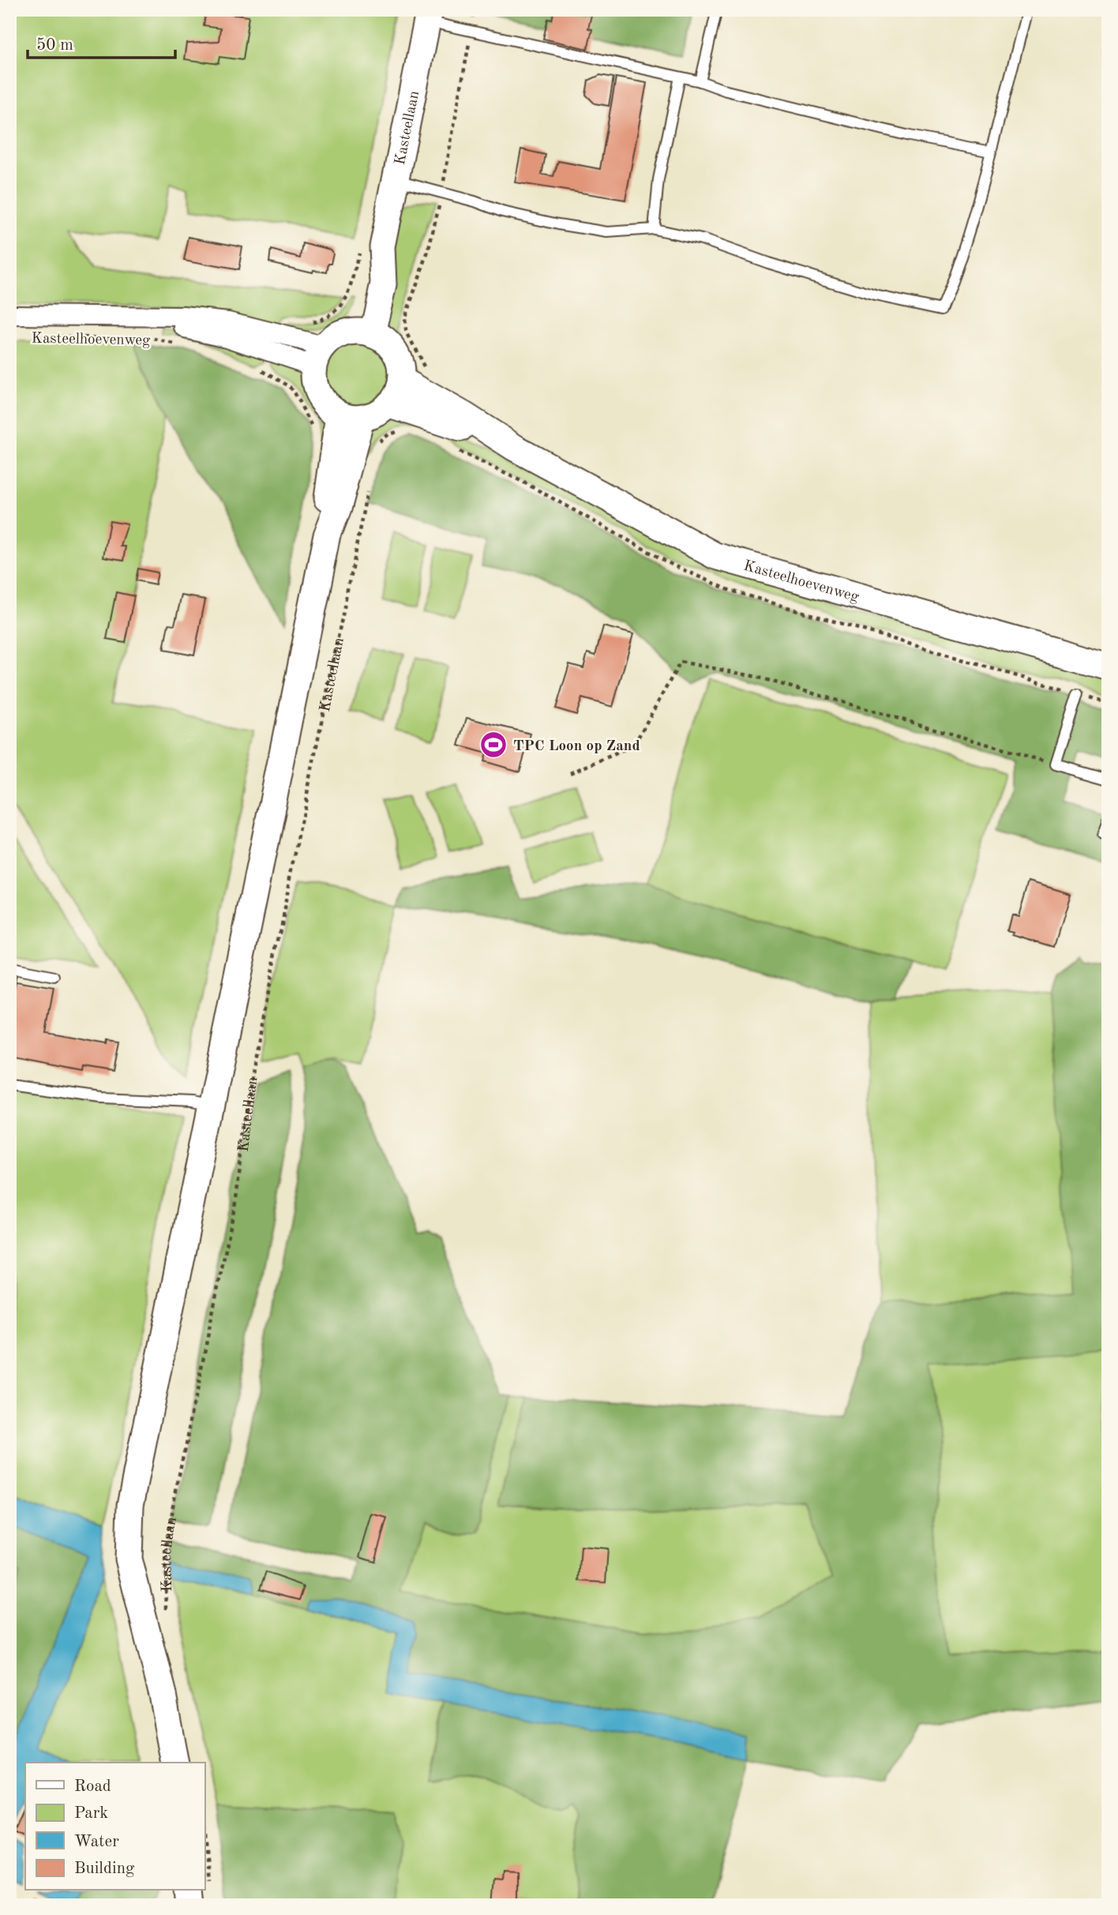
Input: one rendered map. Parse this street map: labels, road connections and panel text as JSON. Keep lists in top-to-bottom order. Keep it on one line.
{"streets":{"street":["Kasteellaan","Kasteelhoevenweg"]},"crossings":[["Kasteellaan","Kasteelhoevenweg"]],"places":{"sports":["TPC Loon op Zand"]},"legend":["Road","Park","Water","Building"],"scale_bar":"50 m"}
